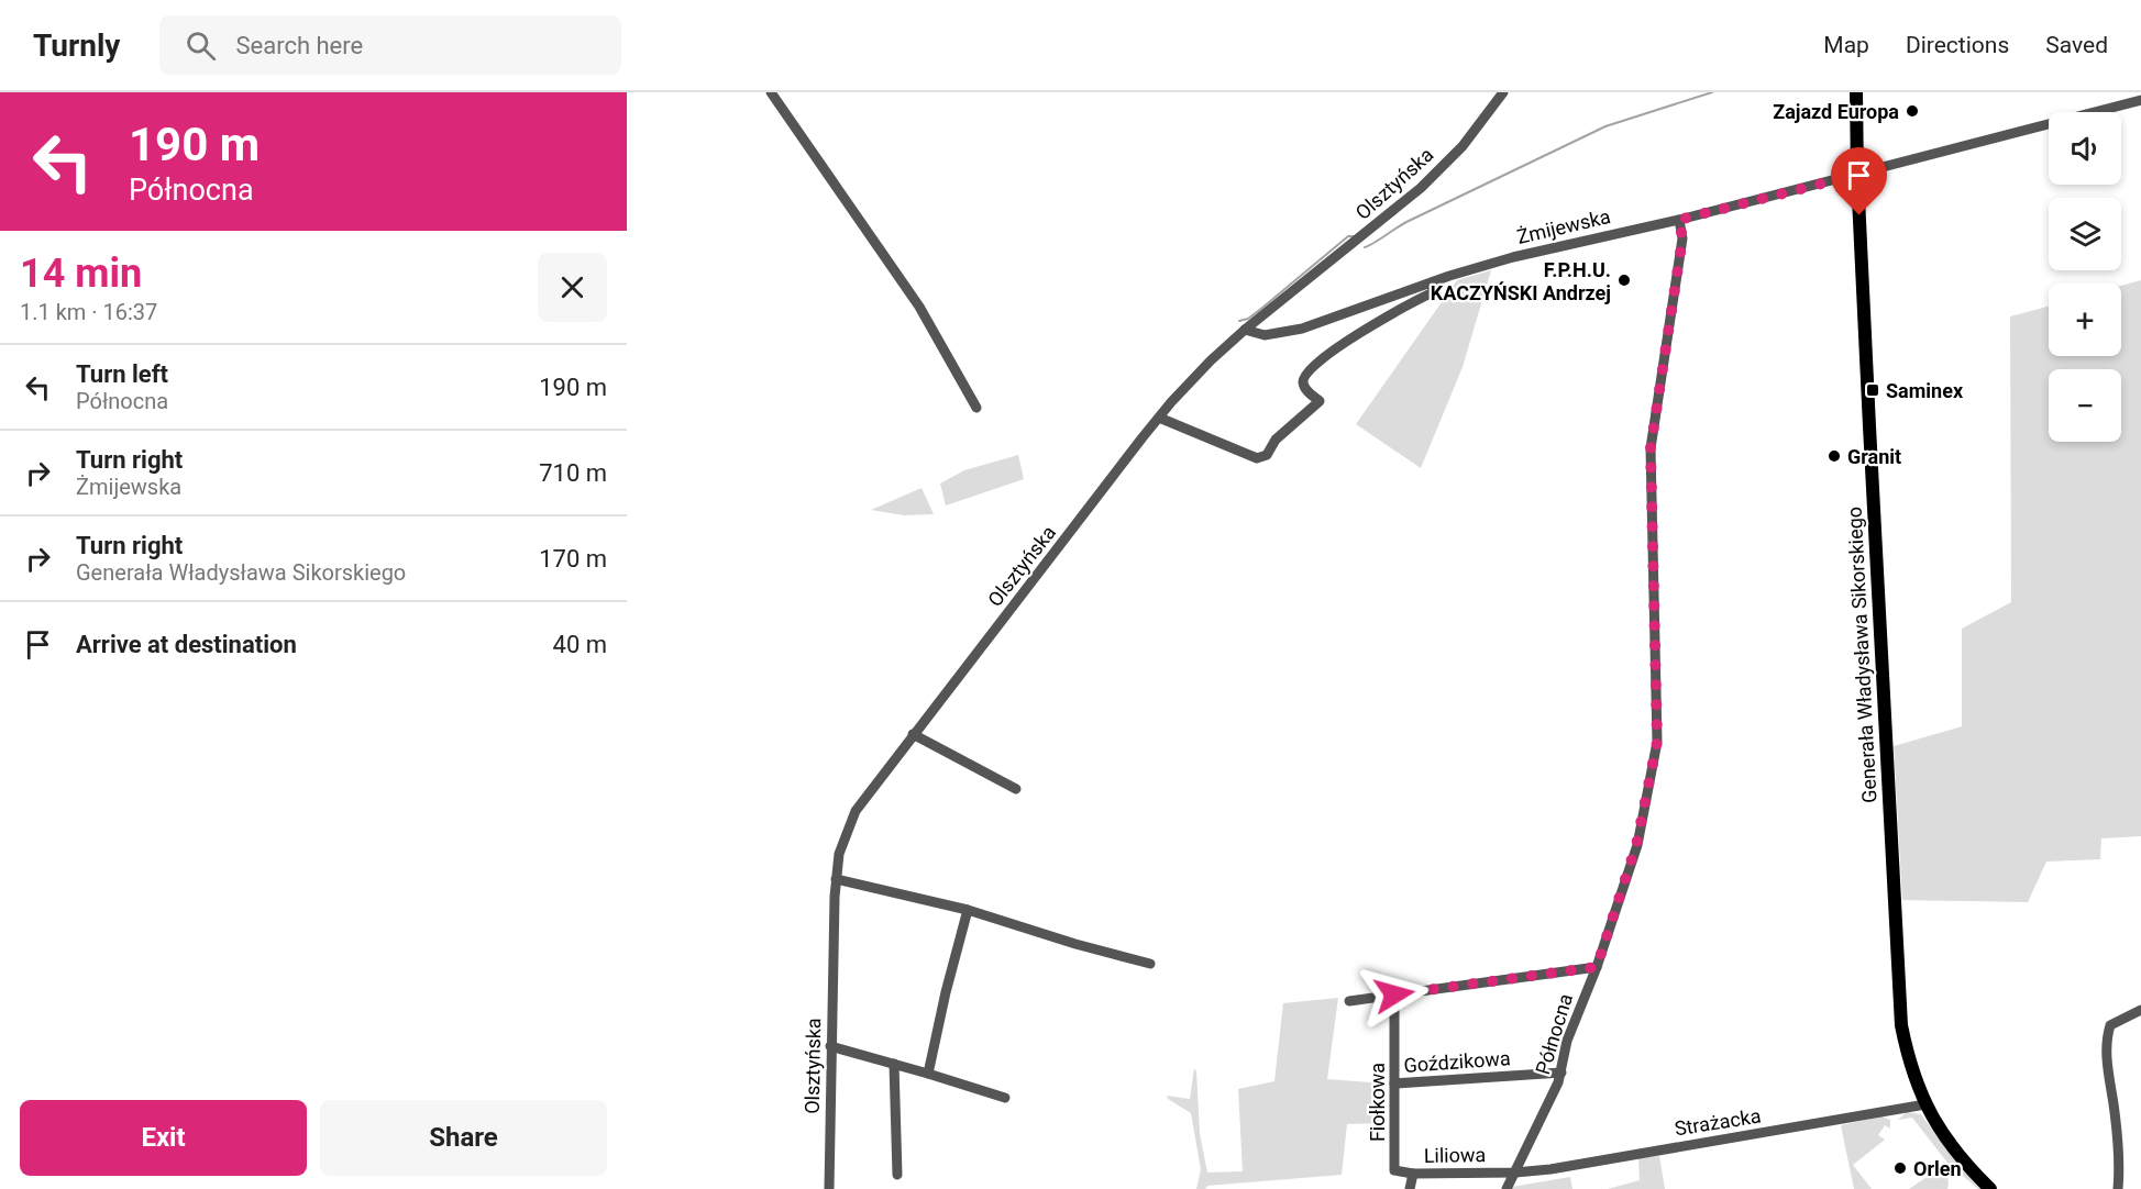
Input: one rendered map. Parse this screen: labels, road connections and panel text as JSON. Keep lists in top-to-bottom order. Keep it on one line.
{"streets":{"main road":["Generała Władysława Sikorskiego"],"street":["Olsztyńska","Żmijewska","Północna","Goździkowa","Fiołkowa","Strażacka","Liliowa"]},"crossings":[["Olsztyńska","Żmijewska"],["Żmijewska","Generała Władysława Sikorskiego"],["Żmijewska","Północna"],["Generała Władysława Sikorskiego","Strażacka"],["Północna","Goździkowa"],["Północna","Strażacka"],["Północna","Liliowa"],["Goździkowa","Fiołkowa"],["Fiołkowa","Liliowa"],["Strażacka","Liliowa"]],"places":{"other":["Zajazd Europa","F.P.H.U. KACZYŃSKI Andrzej","Granit","Orlen"],"transit":["Saminex"]},"page":{"header":"Turnly","search":"Search here","nav":["Map","Directions","Saved"],"turn":["190 m","Północna"],"map_buttons":["+","−"],"heading":["14 min","1.1 km · 16:37"],"list":[{"name":"Turn left","note":"Północna","value":"190 m"},{"name":"Turn right","note":"Żmijewska","value":"710 m"},{"name":"Turn right","note":"Generała Władysława Sikorskiego","value":"170 m"},{"name":"Arrive at destination","value":"40 m"}],"buttons":["Exit","Share"]}}
